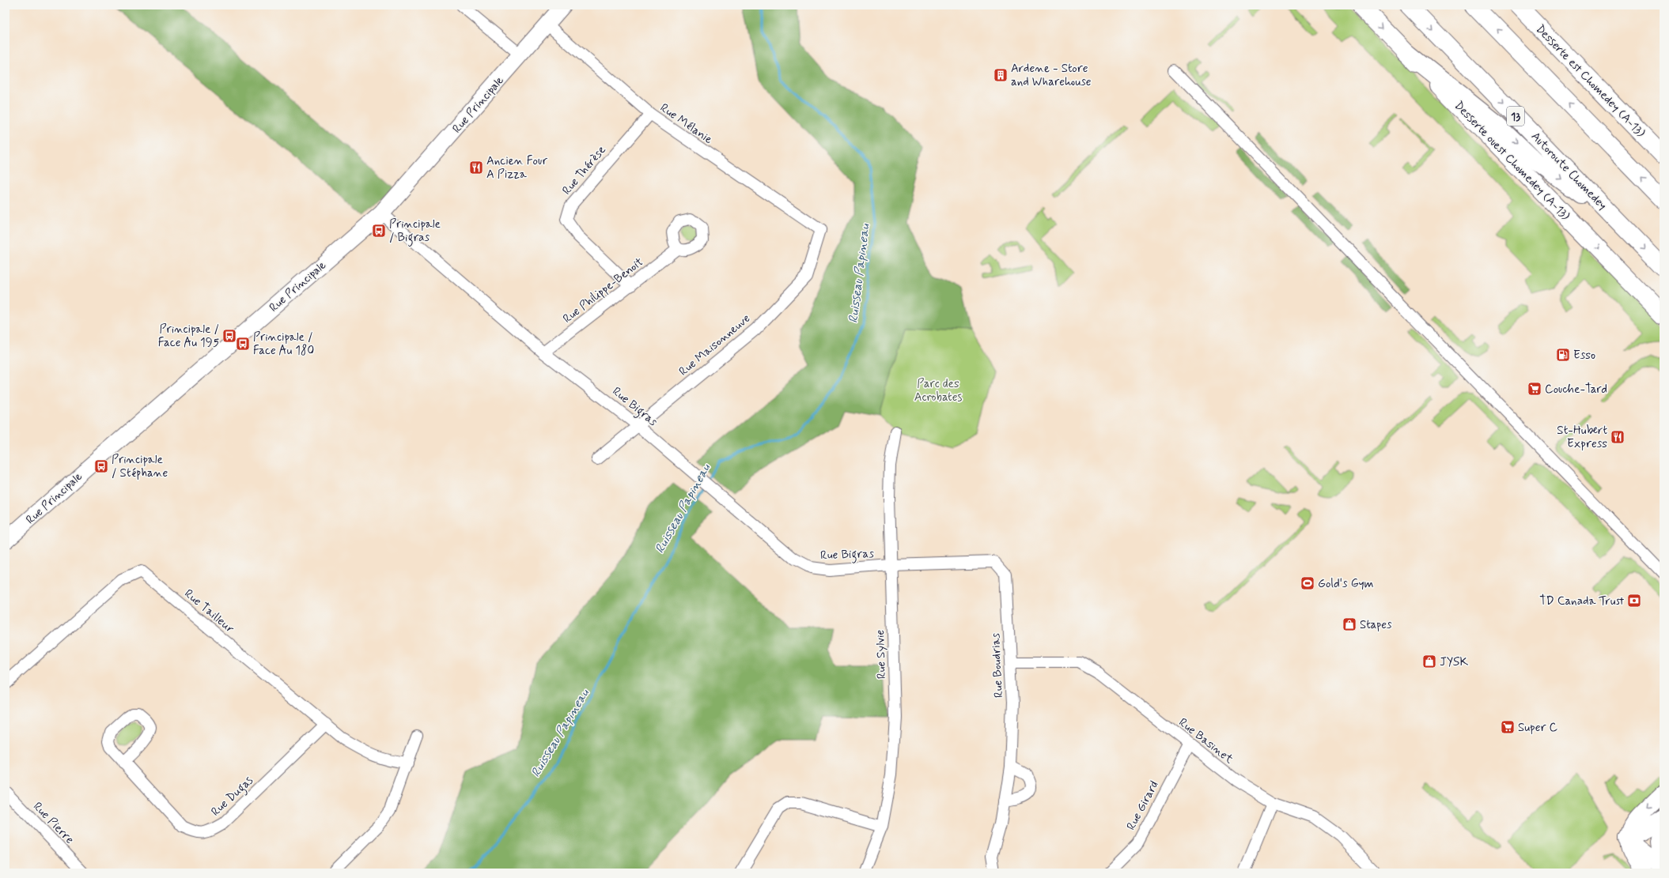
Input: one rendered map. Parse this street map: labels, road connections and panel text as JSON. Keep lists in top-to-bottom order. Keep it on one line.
{"streets":{"main road":["Desserte est Chomedey (A-13)","13","Desserte ouest Chomedey (A-13)","Autoroute Chomedey"],"street":["Rue Principale","Rue Mélanie","Rue Thérèse","Rue Philippe-Benoit","Rue Maisonneuve","Rue Bigras","Rue Tailleur","Rue Sylvie","Rue Boudrias","Rue Basinet","Rue Dugas","Rue Girard","Rue Pierre"]},"crossings":[["Rue Principale","Rue Mélanie"],["Rue Principale","Rue Bigras"],["Rue Mélanie","Rue Thérèse"],["Rue Mélanie","Rue Maisonneuve"],["Rue Thérèse","Rue Philippe-Benoit"],["Rue Philippe-Benoit","Rue Bigras"],["Rue Maisonneuve","Rue Bigras"],["Rue Bigras","Rue Sylvie"],["Rue Bigras","Rue Boudrias"],["Rue Tailleur","Rue Dugas"],["Rue Sylvie","Rue Boudrias"],["Rue Boudrias","Rue Basinet"],["Rue Basinet","Rue Girard"]],"water":["Ruisseau Papineau"],"parks":["Parc des Acrobates"],"places":{"building":["Ardene - Store and Wharehouse"],"restaurant":["Ancien Four A Pizza","St-Hubert Express"],"bus stop":["Principale / Bigras","Principale / Face Au 195","Principale / Face Au 180","Principale / Stéphane"],"fuel station":["Esso"],"supermarket":["Couche-Tard","Super C"],"sports":["Gold's Gym"],"bank":["TD Canada Trust"],"shop":["Stapes","JYSK"]}}
